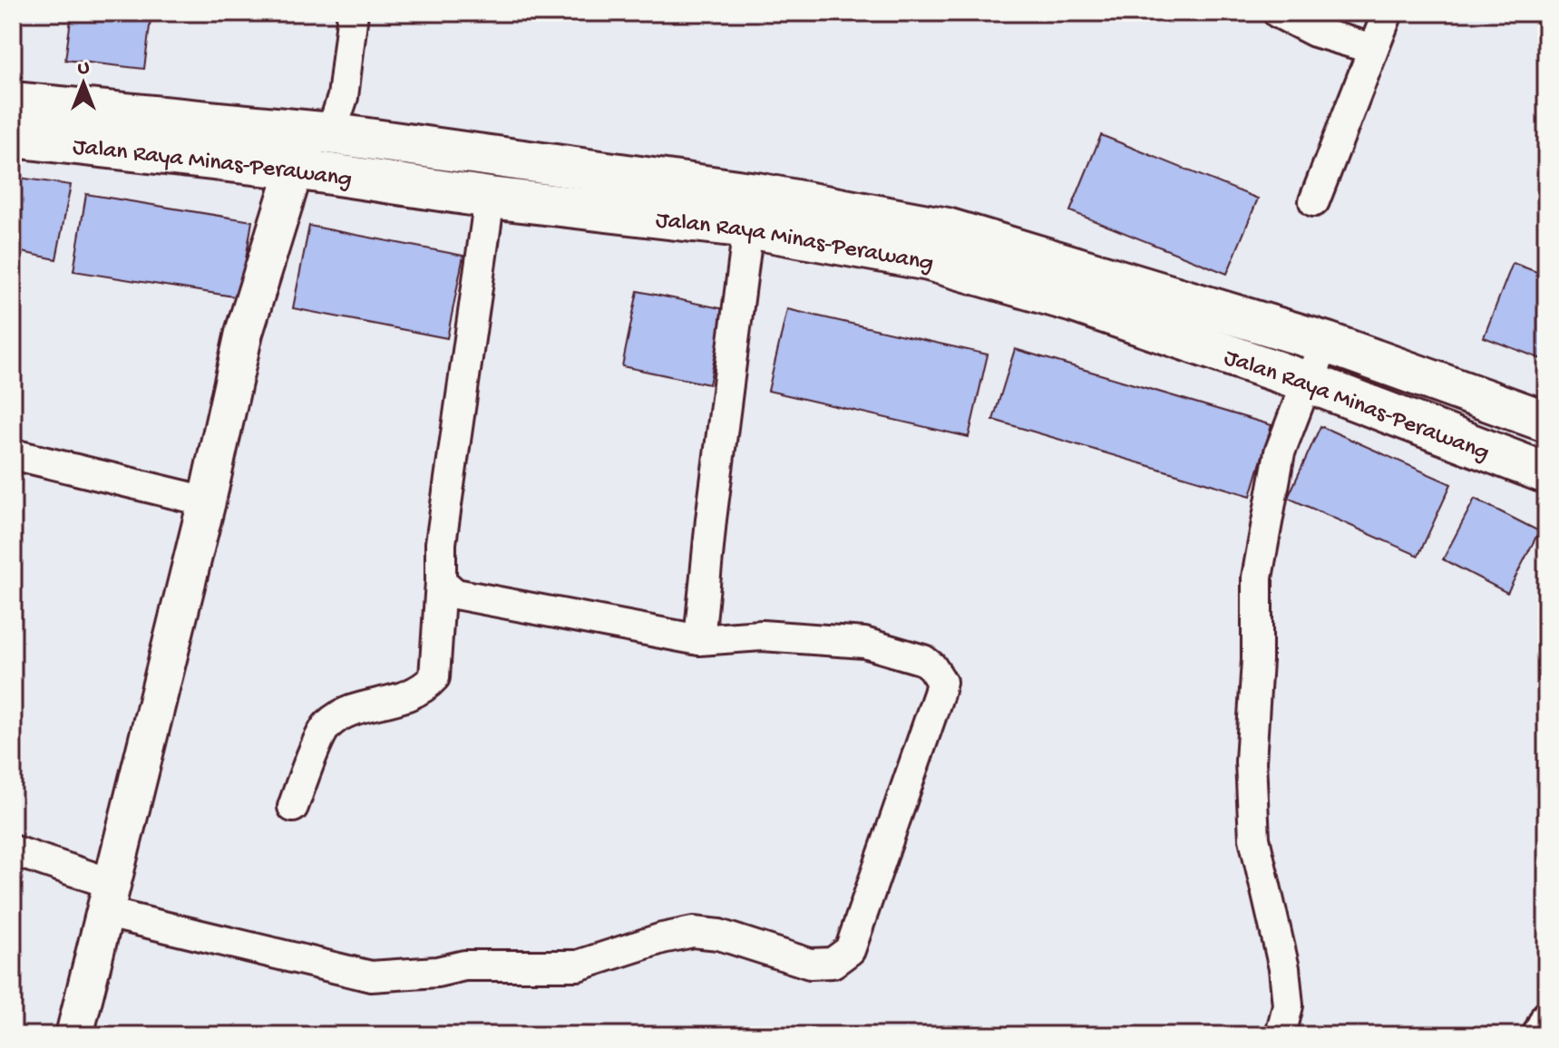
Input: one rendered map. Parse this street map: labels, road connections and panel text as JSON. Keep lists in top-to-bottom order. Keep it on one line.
{"streets":{"main road":["Jalan Raya Minas-Perawang"]},"north":"top"}
